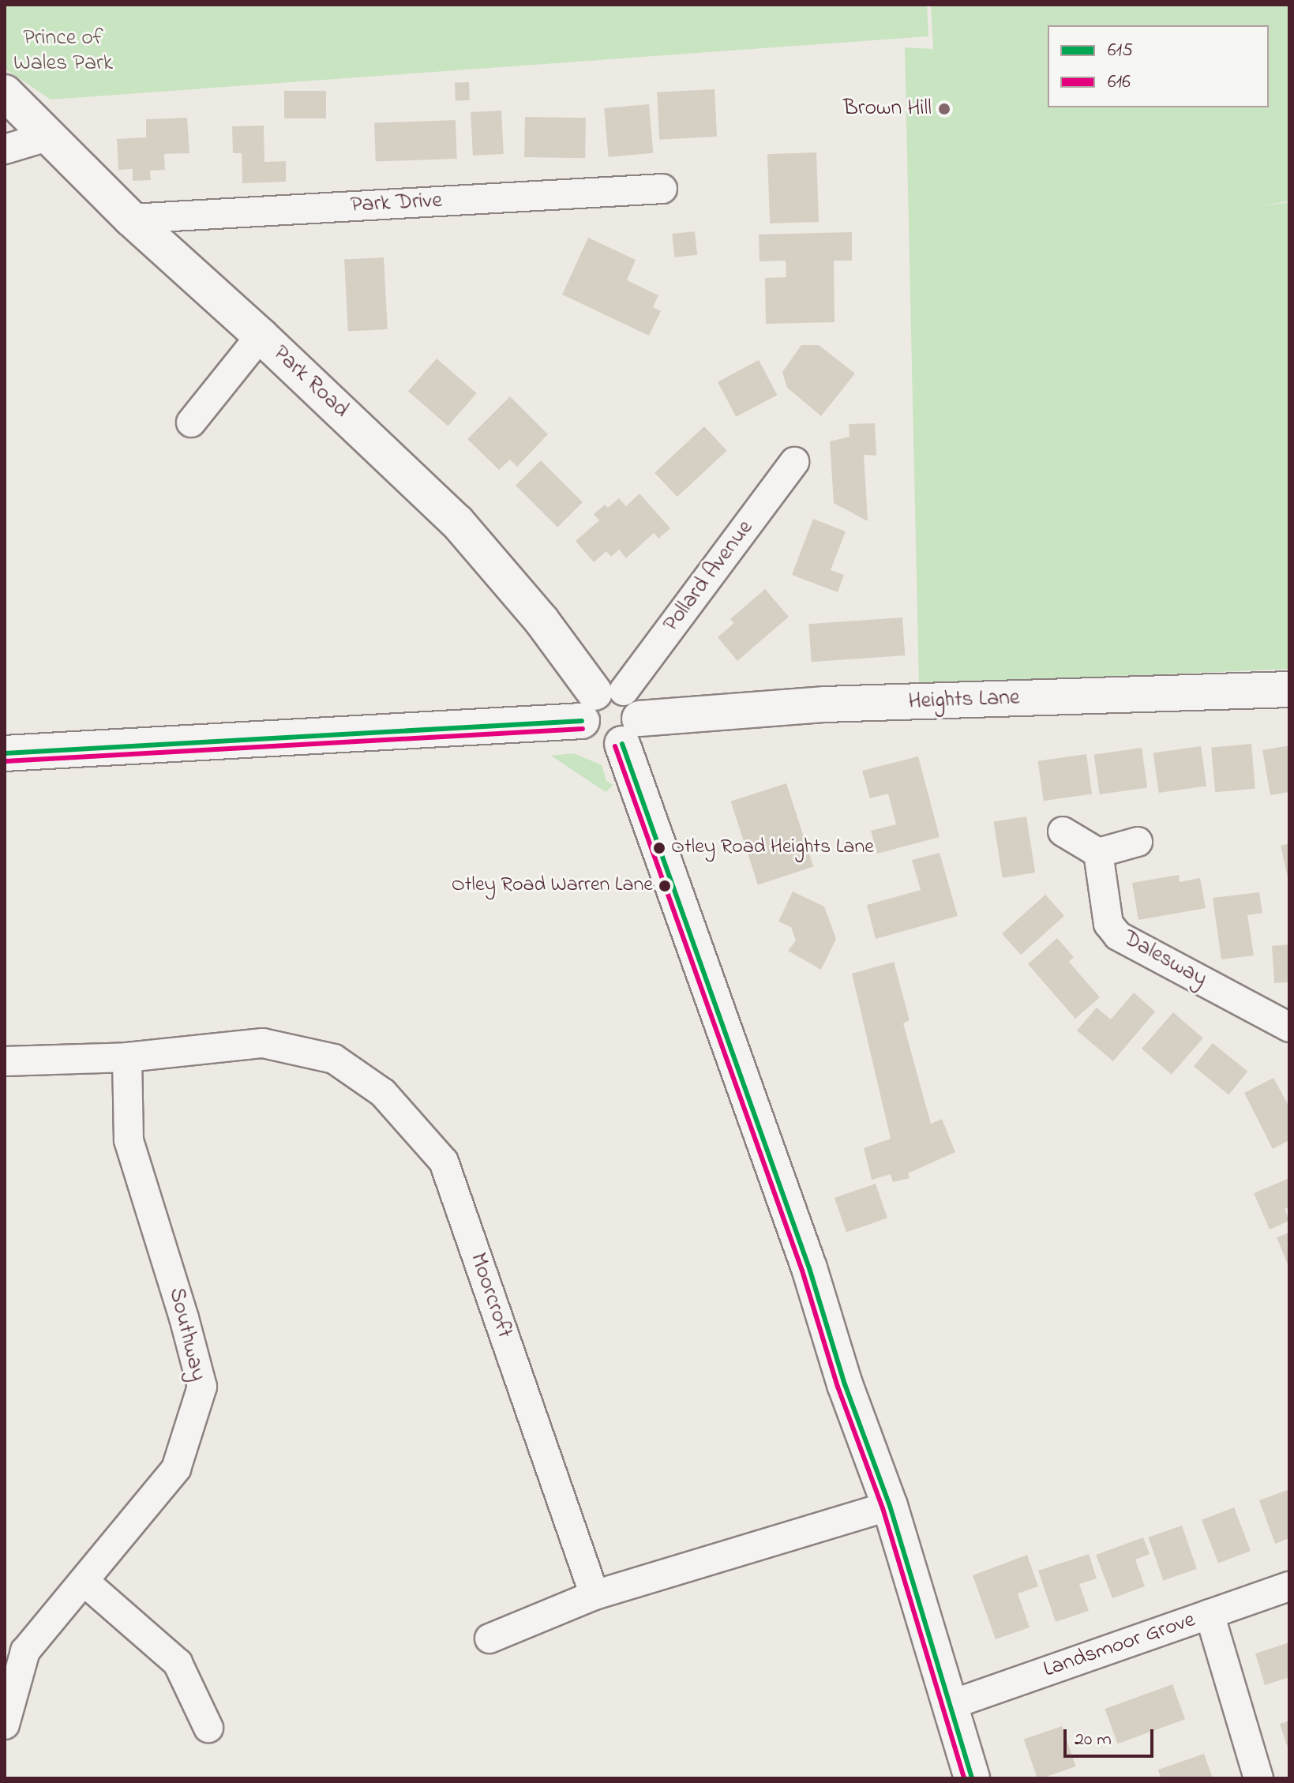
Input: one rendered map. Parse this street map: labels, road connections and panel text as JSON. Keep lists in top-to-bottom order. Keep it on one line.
{"streets":{"street":["Park Drive","Park Road","Pollard Avenue","Heights Lane","Dalesway","Moorcroft","Southway","Landsmoor Grove"]},"crossings":[["Park Drive","Park Road"],["Park Road","Pollard Avenue"],["Park Road","Heights Lane"],["Park Road","Landsmoor Grove"],["Pollard Avenue","Heights Lane"],["Moorcroft","Southway"]],"parks":["Prince of Wales Park"],"places":["Brown Hill","Otley Road Heights Lane","Otley Road Warren Lane"],"lines":["transit line 615","transit line 616"],"legend":["615","616"],"scale_bar":"20 m"}
